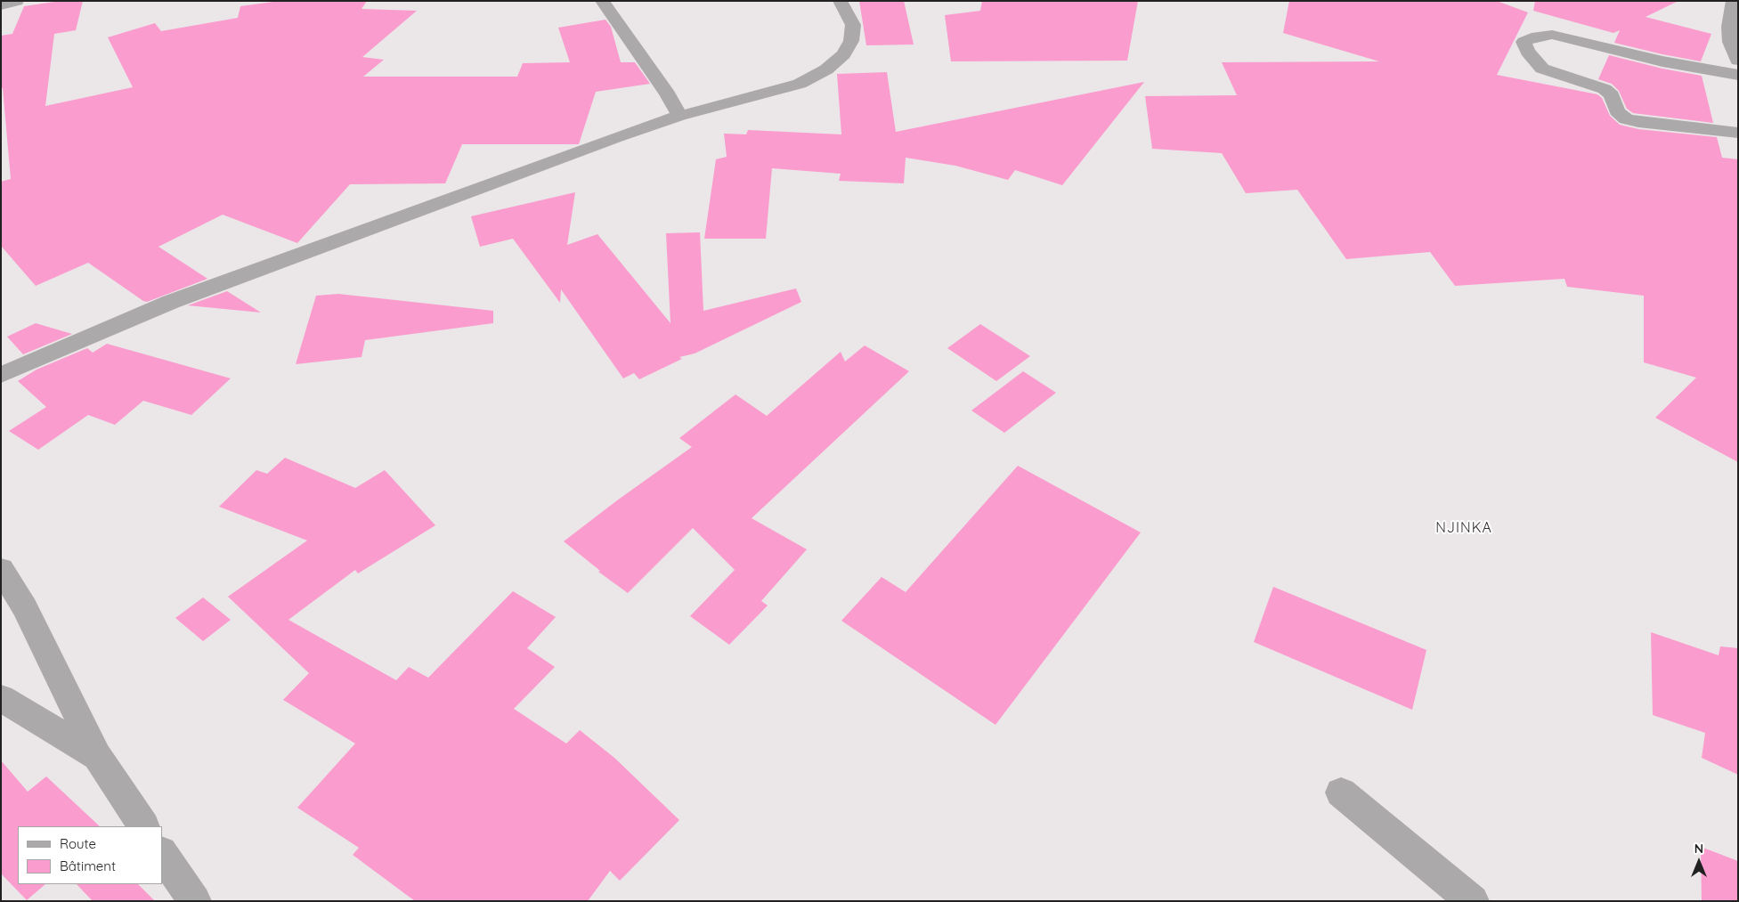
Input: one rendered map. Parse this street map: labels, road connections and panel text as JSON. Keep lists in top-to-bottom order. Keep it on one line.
{"districts":["NJINKA"],"legend":["Route","Bâtiment"],"north":"top"}
